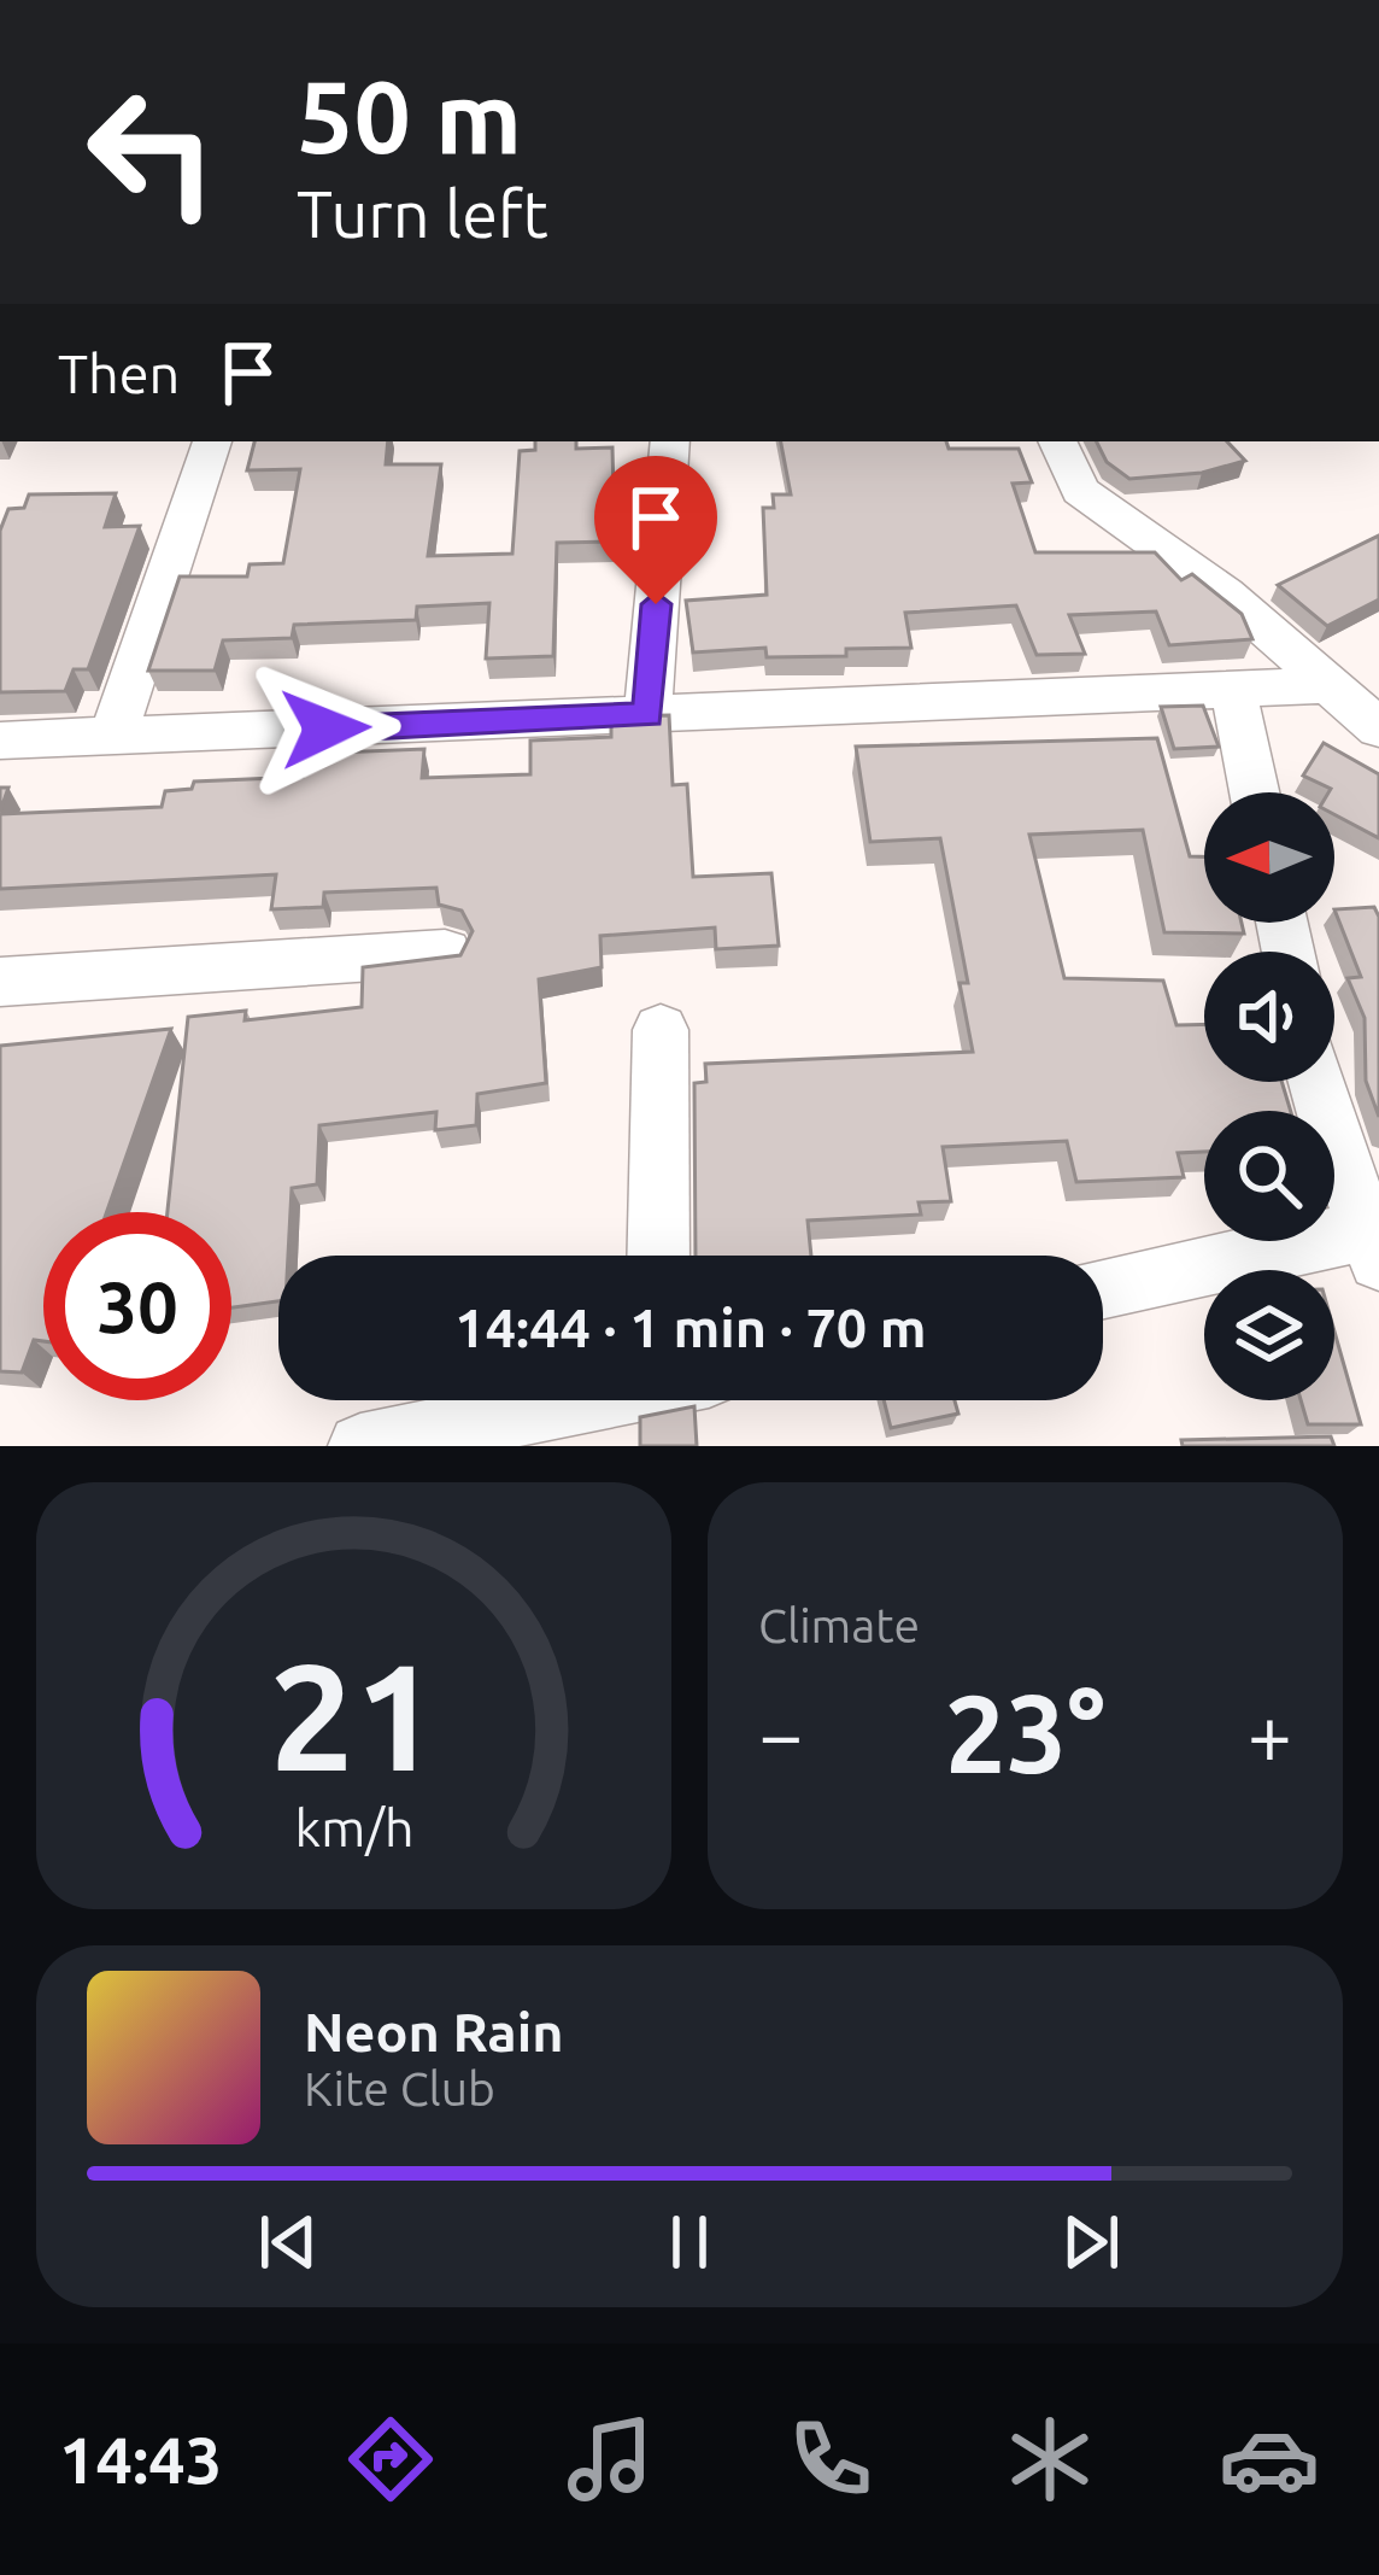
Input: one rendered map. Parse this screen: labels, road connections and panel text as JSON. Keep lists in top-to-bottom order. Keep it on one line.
{"north":"left","page":{"turn":["50 m","Turn left"],"then":"Then","limit":"30","trip":"14:44 · 1 min · 70 m","tile":"Climate","heat":["−","23°","+"],"song":["Neon Rain","Kite Club"],"tabs":"14:43","gauge":["21","km/h"]}}
